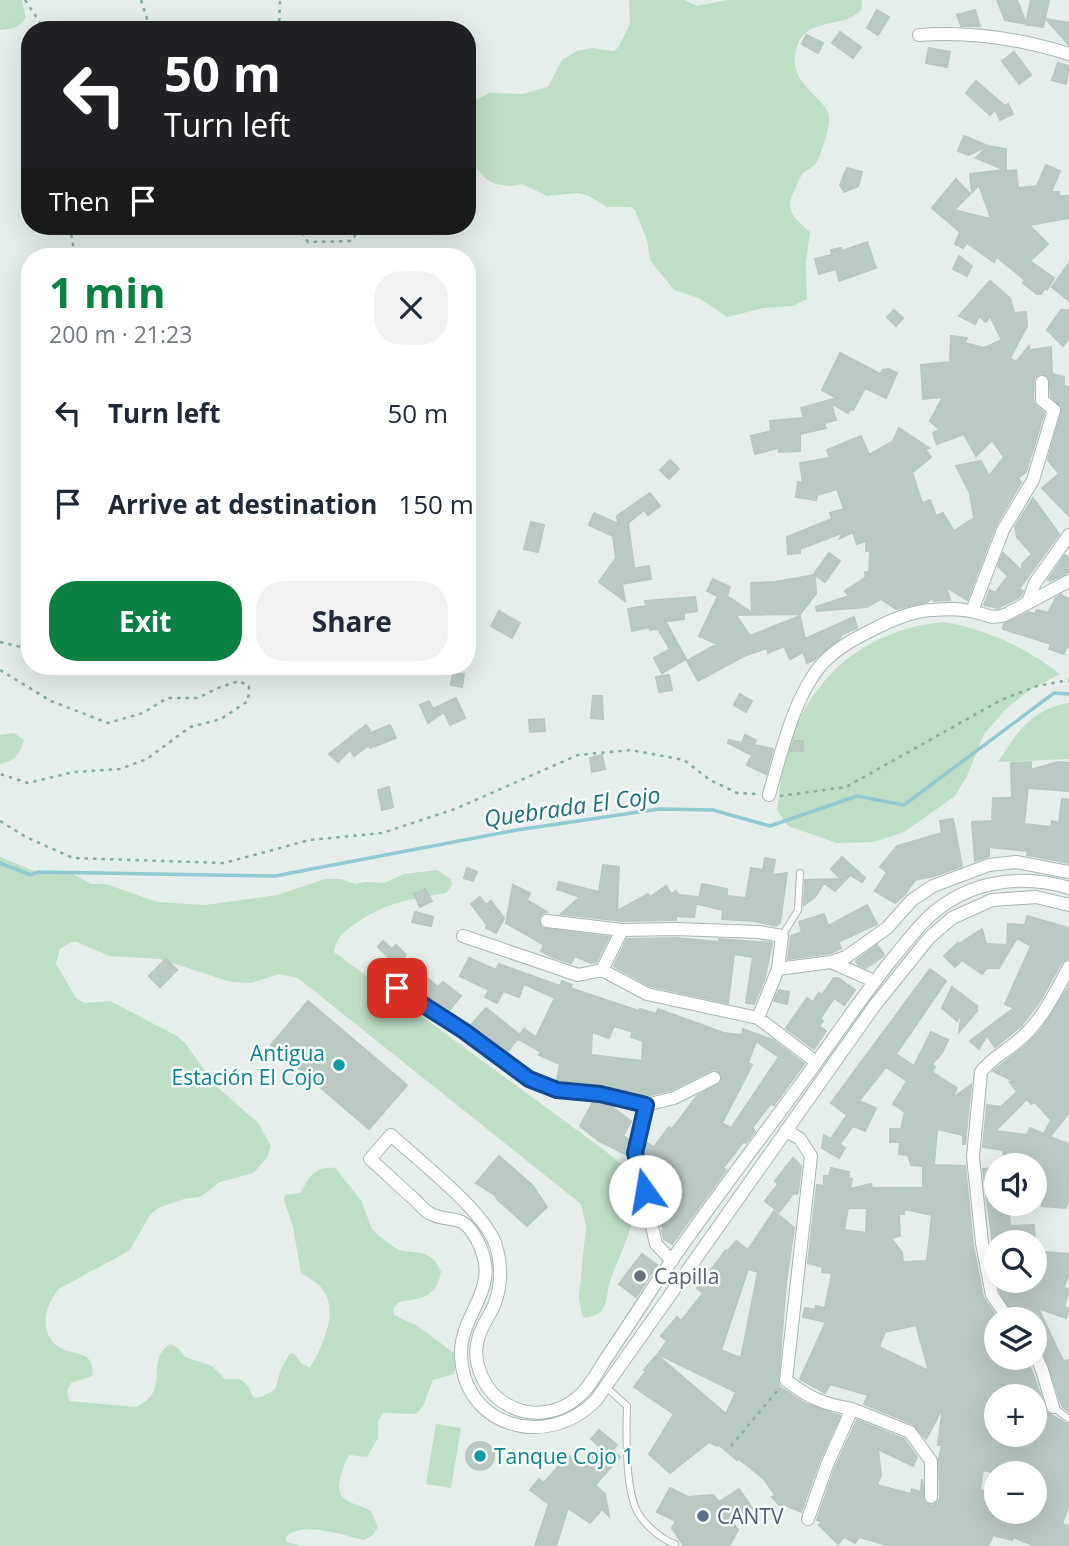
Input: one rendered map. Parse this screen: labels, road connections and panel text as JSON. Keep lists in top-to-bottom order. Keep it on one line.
{"water":["Quebrada El Cojo"],"places":["Antigua Estación El Cojo","Capilla","Tanque Cojo 1","CANTV"],"page":{"turn":["50 m","Turn left"],"then":"Then","heading":["1 min","200 m · 21:23"],"list":[{"name":"Turn left","value":"50 m"},{"name":"Arrive at destination","value":"150 m"}],"buttons":["Exit","Share"],"map_buttons":["+","−"]}}
